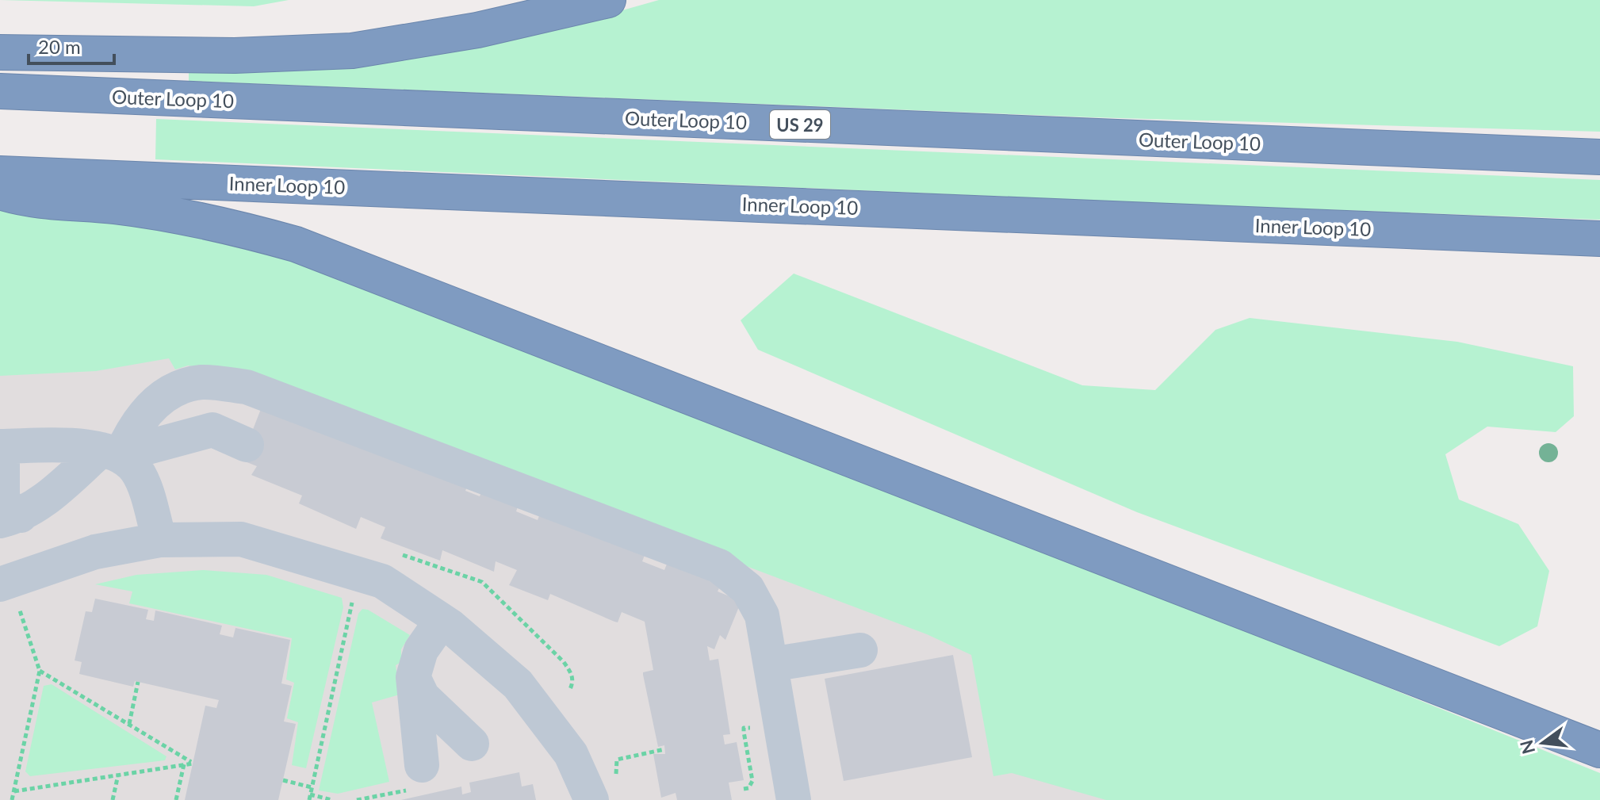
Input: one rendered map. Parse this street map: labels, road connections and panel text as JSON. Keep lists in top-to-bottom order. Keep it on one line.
{"streets":{"highway":["Outer Loop 10","US 29","Inner Loop 10"]},"scale_bar":"20 m","north":"left"}
